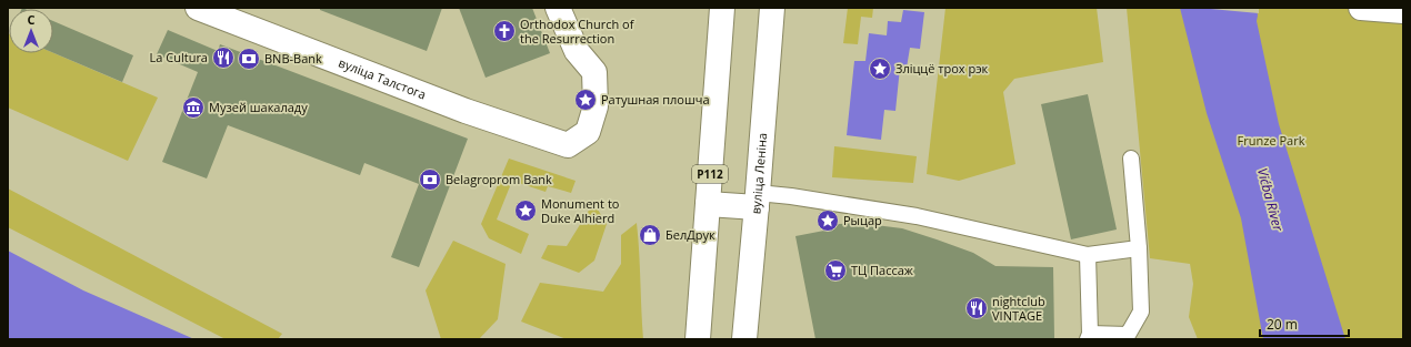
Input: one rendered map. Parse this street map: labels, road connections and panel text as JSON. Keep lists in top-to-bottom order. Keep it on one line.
{"streets":{"main road":["вуліца Талстога","Р112","вуліца Леніна"]},"water":["Vićba River"],"parks":["Frunze Park"],"places":{"church":["Orthodox Church of the Resurrection"],"restaurant":["La Cultura","nightclub VINTAGE"],"bank":["BNB-Bank","Belagroprom Bank"],"place":["Зліццё трох рэк","Ратушная плошча","Monument to Duke Alhierd","Рыцар"],"museum":["Музей шакаладу"],"shop":["БелДрук"],"supermarket":["ТЦ Пассаж"]},"scale_bar":"20 m","north":"top"}
